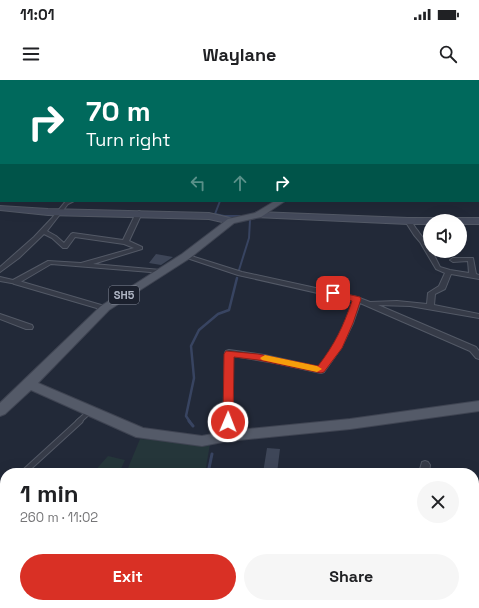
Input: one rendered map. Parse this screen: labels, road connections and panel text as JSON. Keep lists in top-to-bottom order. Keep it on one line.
{"streets":{"main road":["SH5"]},"page":{"status":"11:01","header":"Waylane","turn":["70 m","Turn right"],"heading":["1 min","260 m · 11:02"],"buttons":["Exit","Share"]}}
